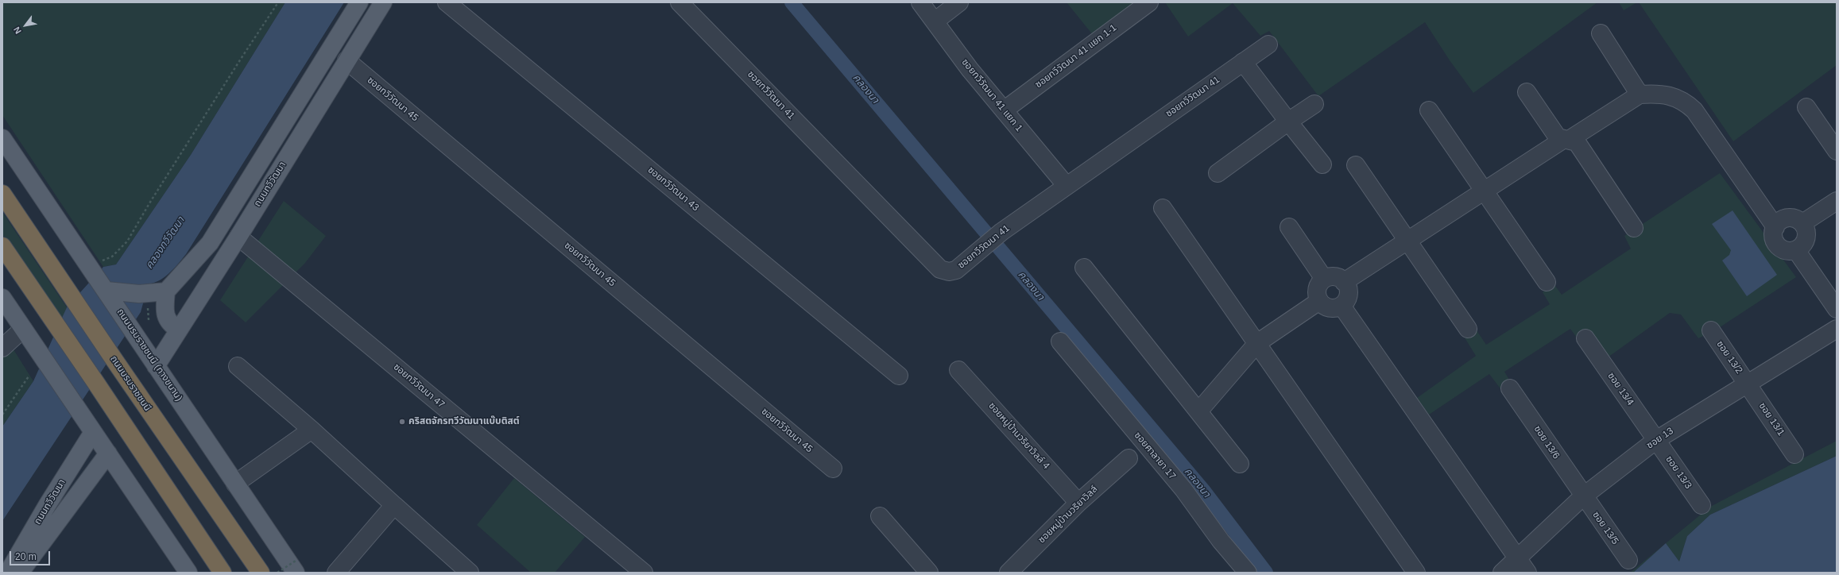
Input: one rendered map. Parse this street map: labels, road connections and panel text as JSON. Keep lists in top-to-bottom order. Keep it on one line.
{"streets":{"highway":["ถนนบรมราชชนนี"],"main road":["ถนนทวีวัฒนา","ถนนบรมราชชนนี (ทางขนาน)"],"street":["ซอยทวีวัฒนา 41 แยก 1-1","ซอยทวีวัฒนา 41","ซอยทวีวัฒนา 41 แยก 1","ซอยทวีวัฒนา 45","ซอยทวีวัฒนา 43","ซอย 13/2","ซอยทวีวัฒนา 47","ซอย 13/4","ซอย 13/1","ซอยหมู่บ้านวริยาวิลล์ 4","ซอย 13","ซอย 13/6","ซอยศาลายา 17","ซอย 13/3","ซอยหมู่บ้านวริยาวิลล์","ซอย 13/5"]},"crossings":[["ซอยทวีวัฒนา 41 แยก 1-1","ซอยทวีวัฒนา 41 แยก 1"],["ซอยทวีวัฒนา 41","ซอยทวีวัฒนา 41 แยก 1"],["ซอยทวีวัฒนา 45","ถนนทวีวัฒนา"],["ถนนทวีวัฒนา","ถนนบรมราชชนนี (ทางขนาน)"],["ถนนทวีวัฒนา","ซอยทวีวัฒนา 47"],["ซอย 13/2","ซอย 13/1"],["ซอย 13/2","ซอย 13"],["ซอย 13/4","ซอย 13"],["ซอย 13/4","ซอย 13/3"],["ซอย 13/1","ซอย 13"],["ซอยหมู่บ้านวริยาวิลล์ 4","ซอยหมู่บ้านวริยาวิลล์"],["ซอย 13","ซอย 13/6"],["ซอย 13","ซอย 13/3"],["ซอย 13","ซอย 13/5"],["ซอย 13/6","ซอย 13/5"]],"water":["คลองนา","คลองทวีวัฒนา"],"places":["คริสตจักรทวีวัฒนาแบ๊บติสต์"],"scale_bar":"20 m","north":"bottom left"}
